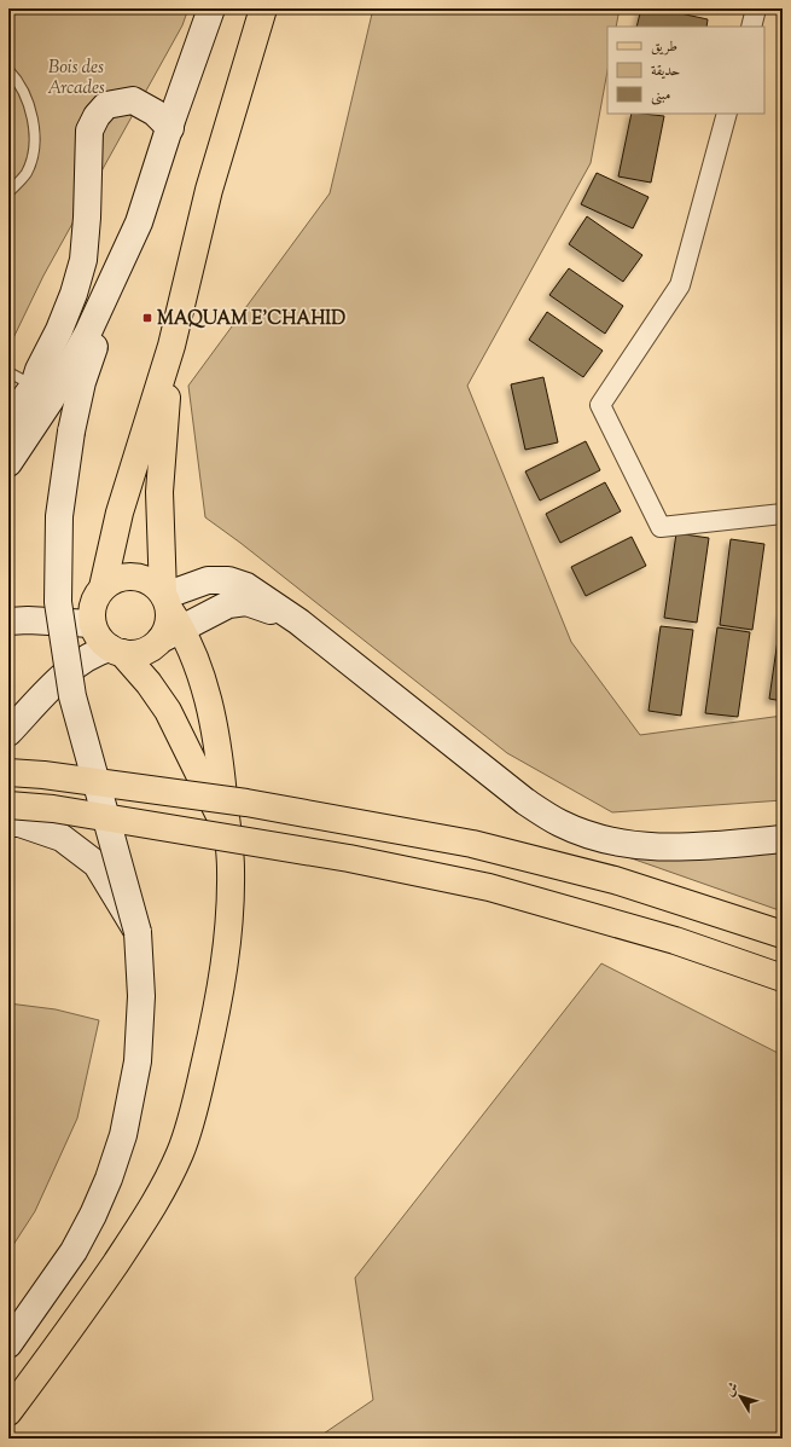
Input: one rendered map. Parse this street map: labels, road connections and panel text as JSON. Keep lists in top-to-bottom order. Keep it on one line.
{"parks":["Bois des Arcades"],"places":{"transit":["MAQUAM E'CHAHID"]},"legend":["طريق","حديقة","مبنى"],"north":"top left"}
